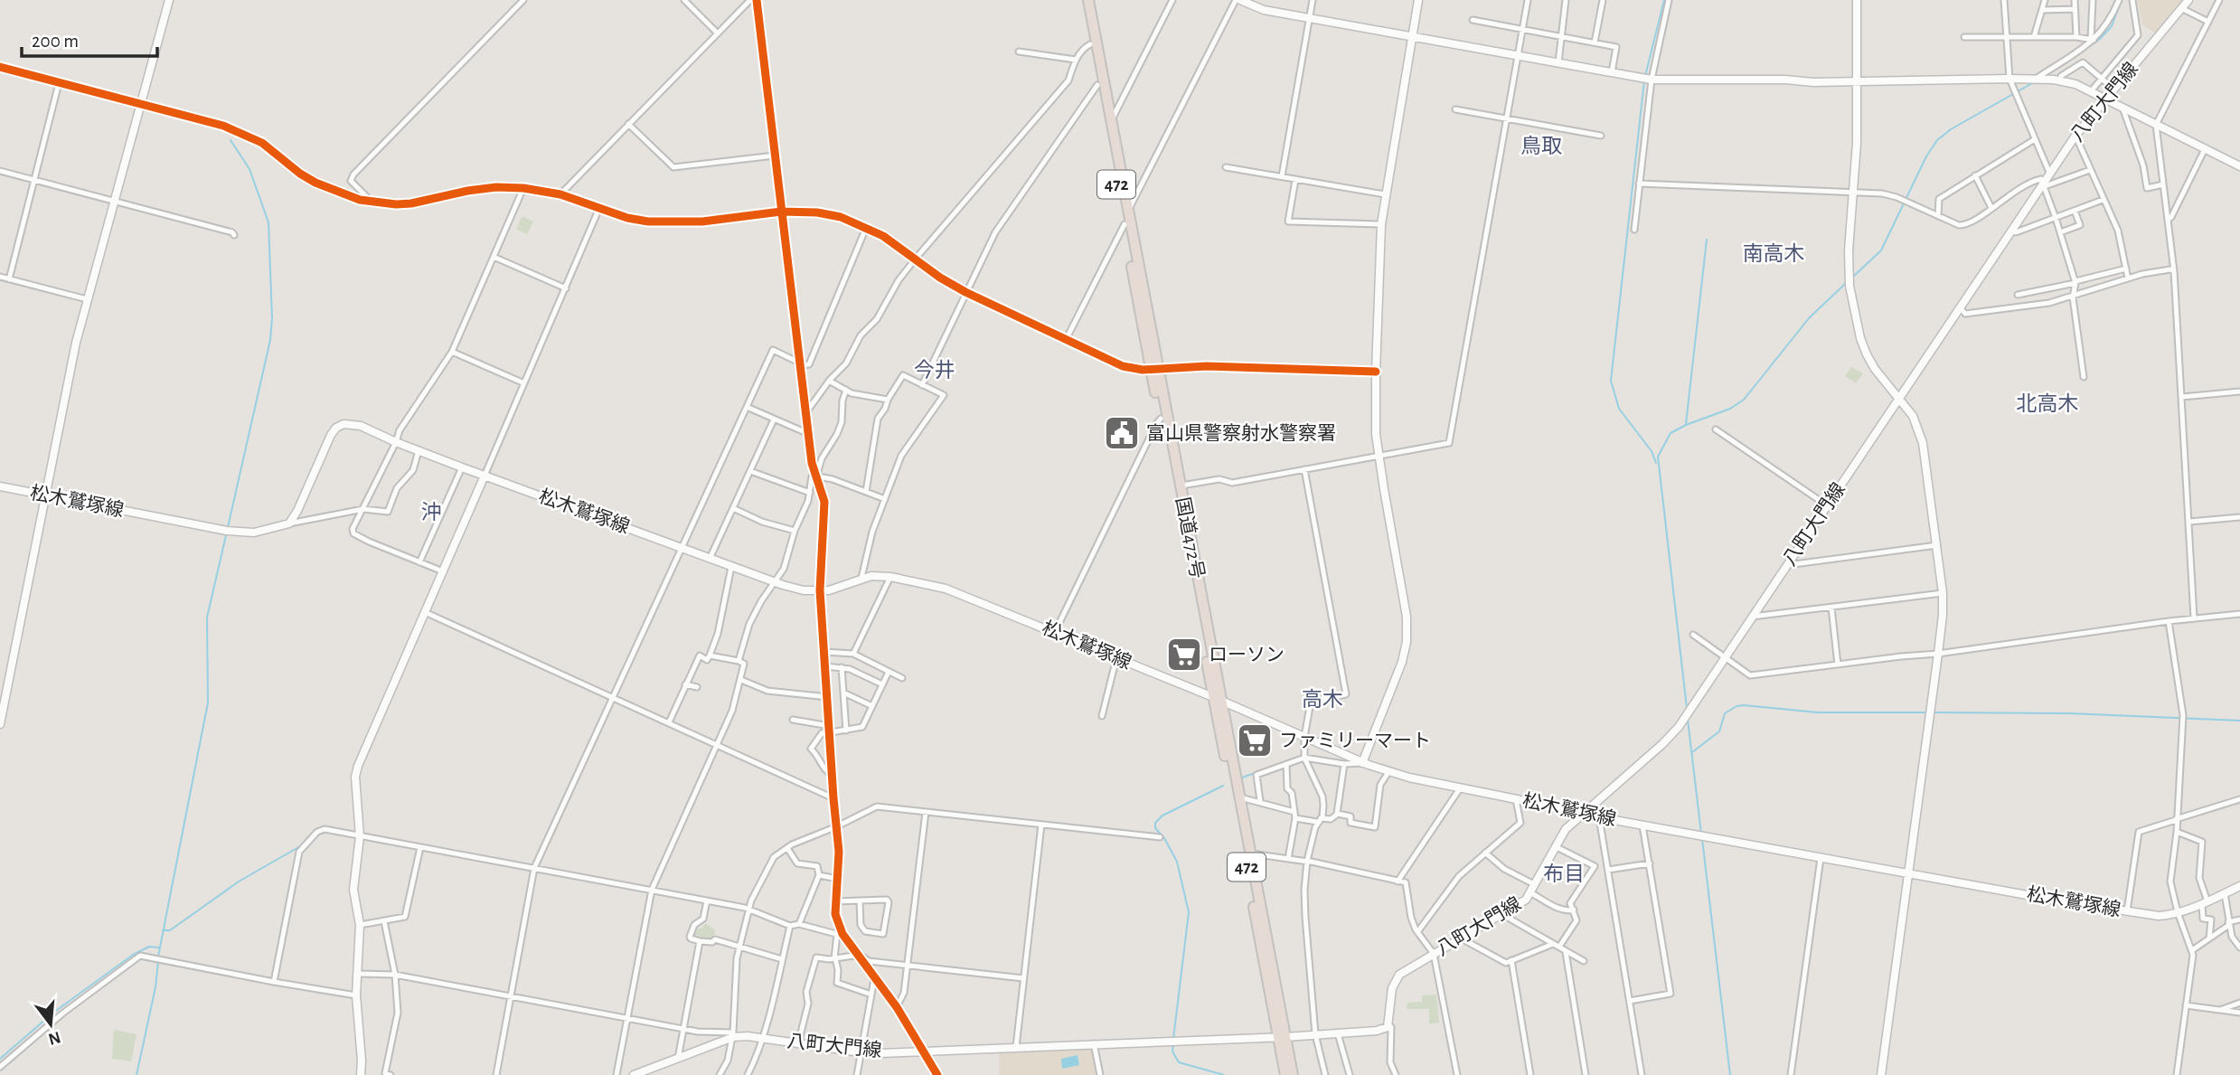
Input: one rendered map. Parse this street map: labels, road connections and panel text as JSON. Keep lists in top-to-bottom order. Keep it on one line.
{"streets":{"highway":["472","国道472号"],"street":["八町大門線","松木鷲塚線"]},"crossings":[["八町大門線","松木鷲塚線"],["八町大門線","国道472号"],["松木鷲塚線","国道472号"]],"districts":["鳥取","南高木","今井","北高木","沖","高木","布目"],"places":{"public building":["富山県警察射水警察署"],"supermarket":["ローソン","ファミリーマート"]},"scale_bar":"200 m","north":"bottom"}
